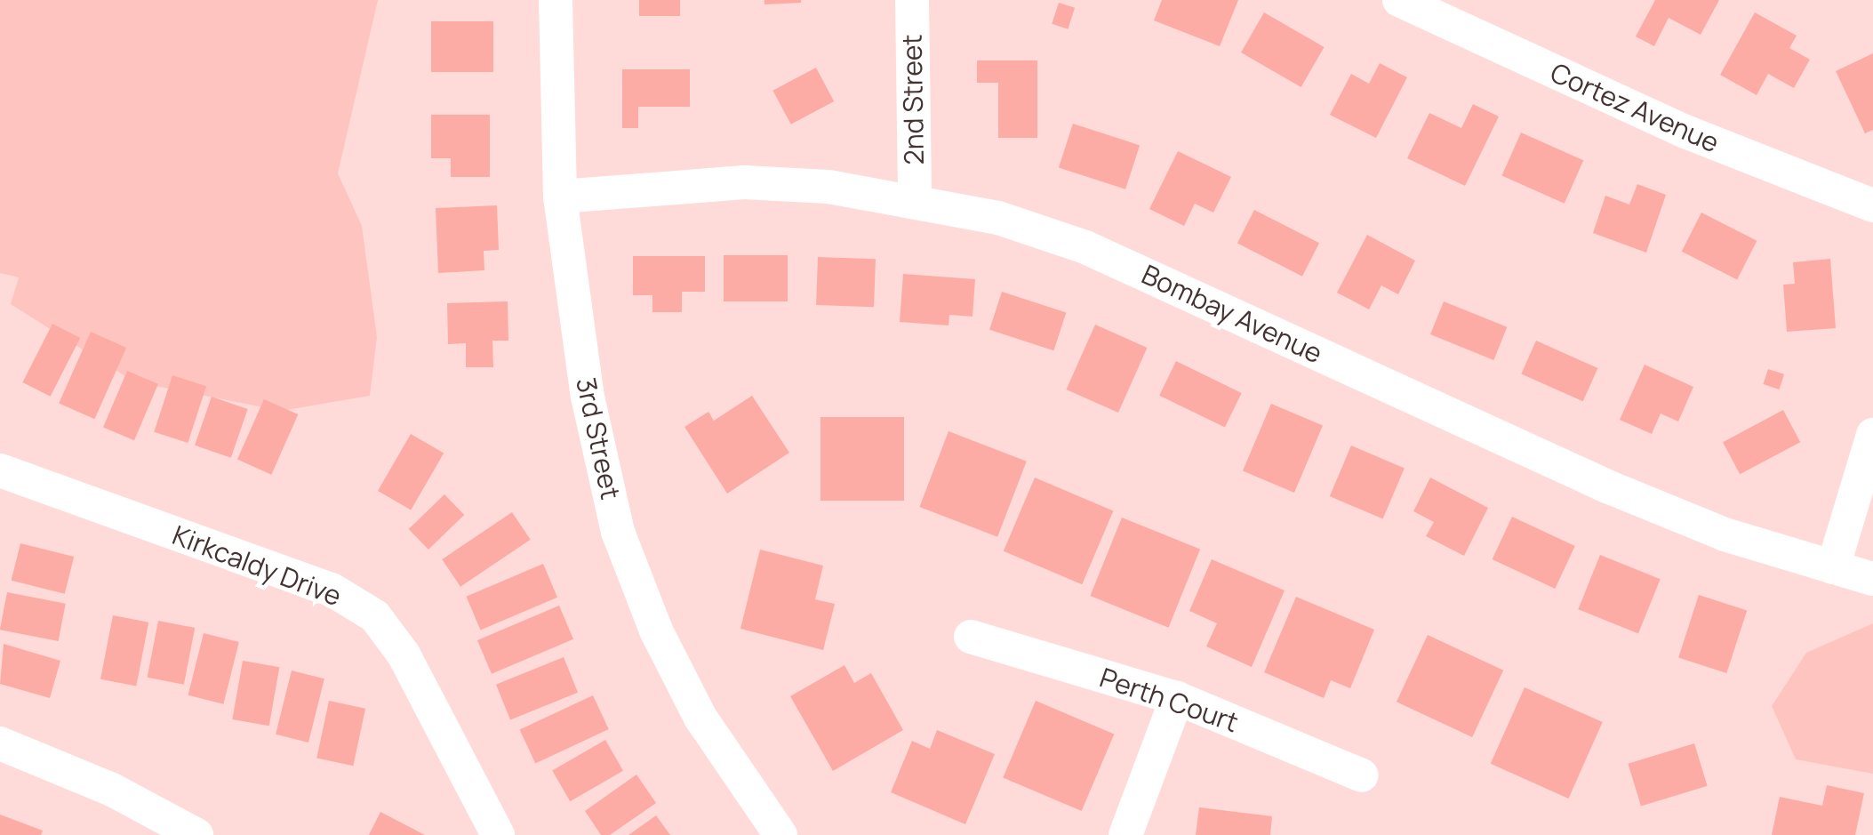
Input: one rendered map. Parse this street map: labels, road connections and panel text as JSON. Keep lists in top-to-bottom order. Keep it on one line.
{"streets":{"street":["2nd Street","Cortez Avenue","Bombay Avenue","3rd Street","Kirkcaldy Drive","Perth Court"]},"crossings":[["2nd Street","Bombay Avenue"],["Bombay Avenue","3rd Street"]]}
